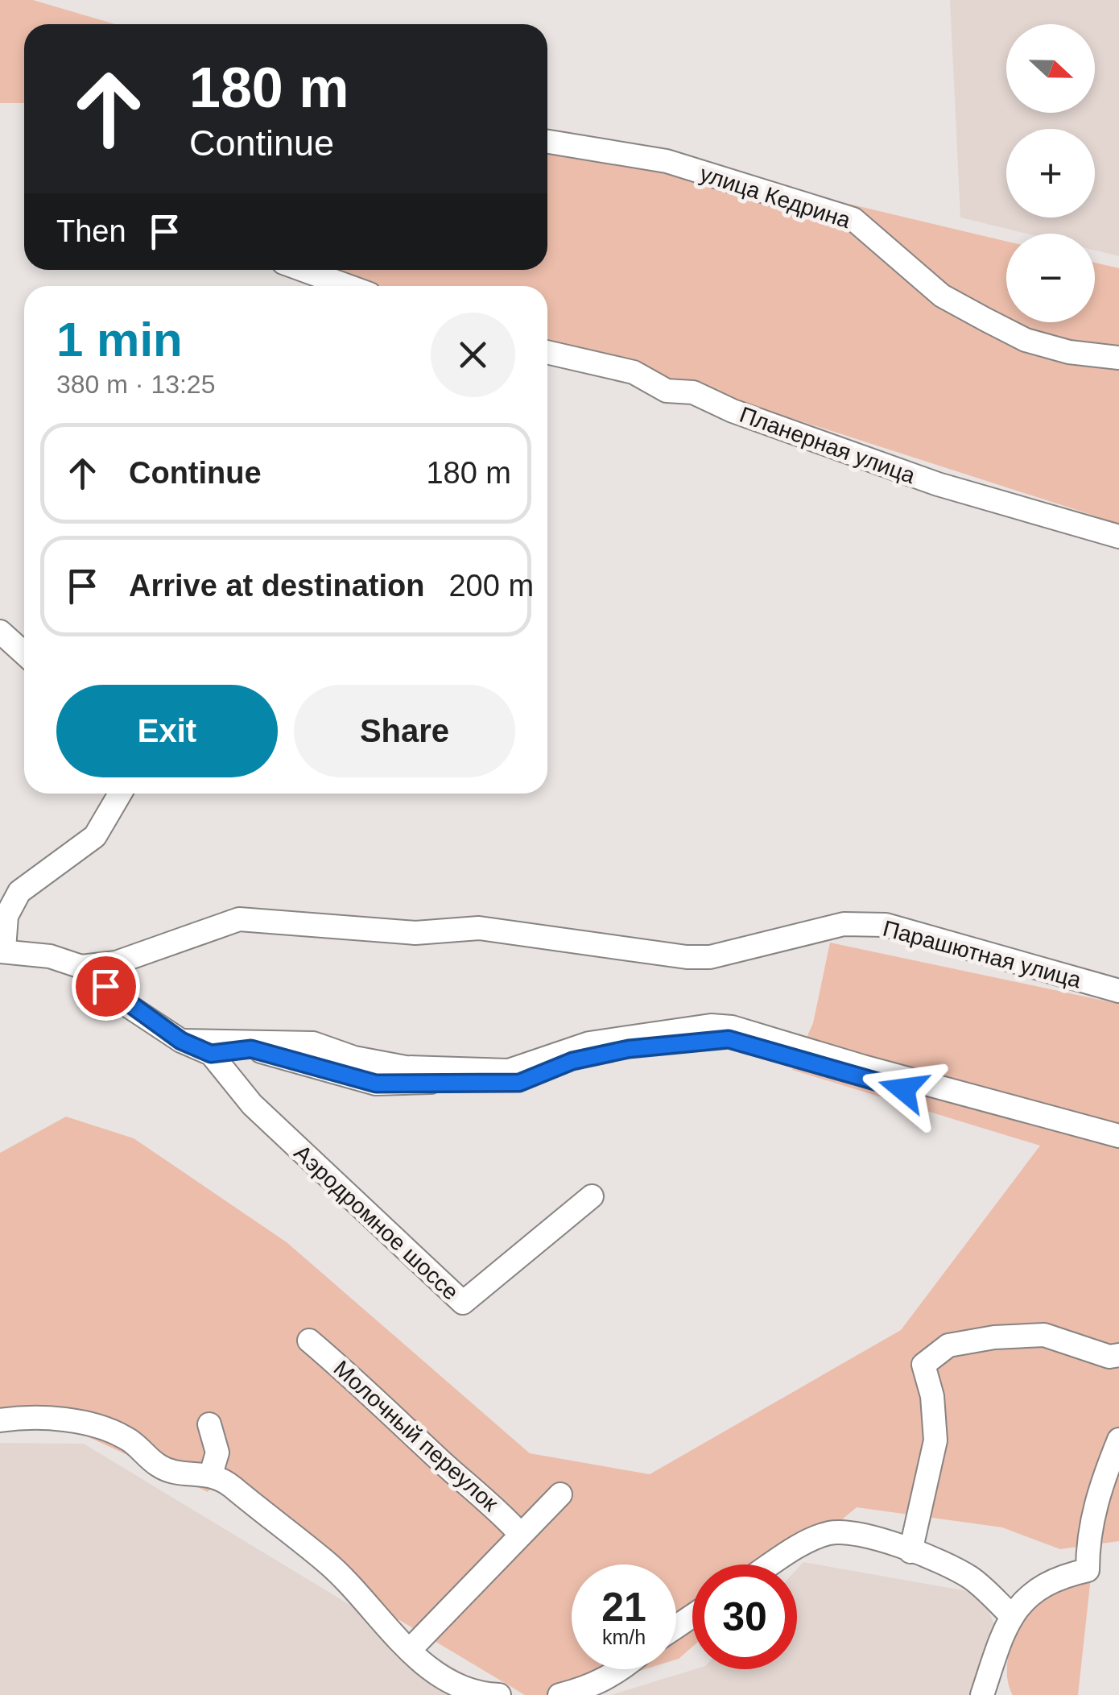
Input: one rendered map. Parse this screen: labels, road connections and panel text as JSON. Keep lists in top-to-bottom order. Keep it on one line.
{"streets":{"street":["улица Кедрина","Планерная улица","Парашютная улица","Аэродромное шоссе","Молочный переулок"]},"crossings":[["Парашютная улица","Аэродромное шоссе"]],"north":"right","page":{"map_buttons":["+","−"],"turn":["180 m","Continue"],"then":"Then","heading":["1 min","380 m · 13:25"],"list":[{"name":"Continue","value":"180 m"},{"name":"Arrive at destination","value":"200 m"}],"buttons":["Exit","Share"],"speed":"21 km/h","limit":"30"}}
